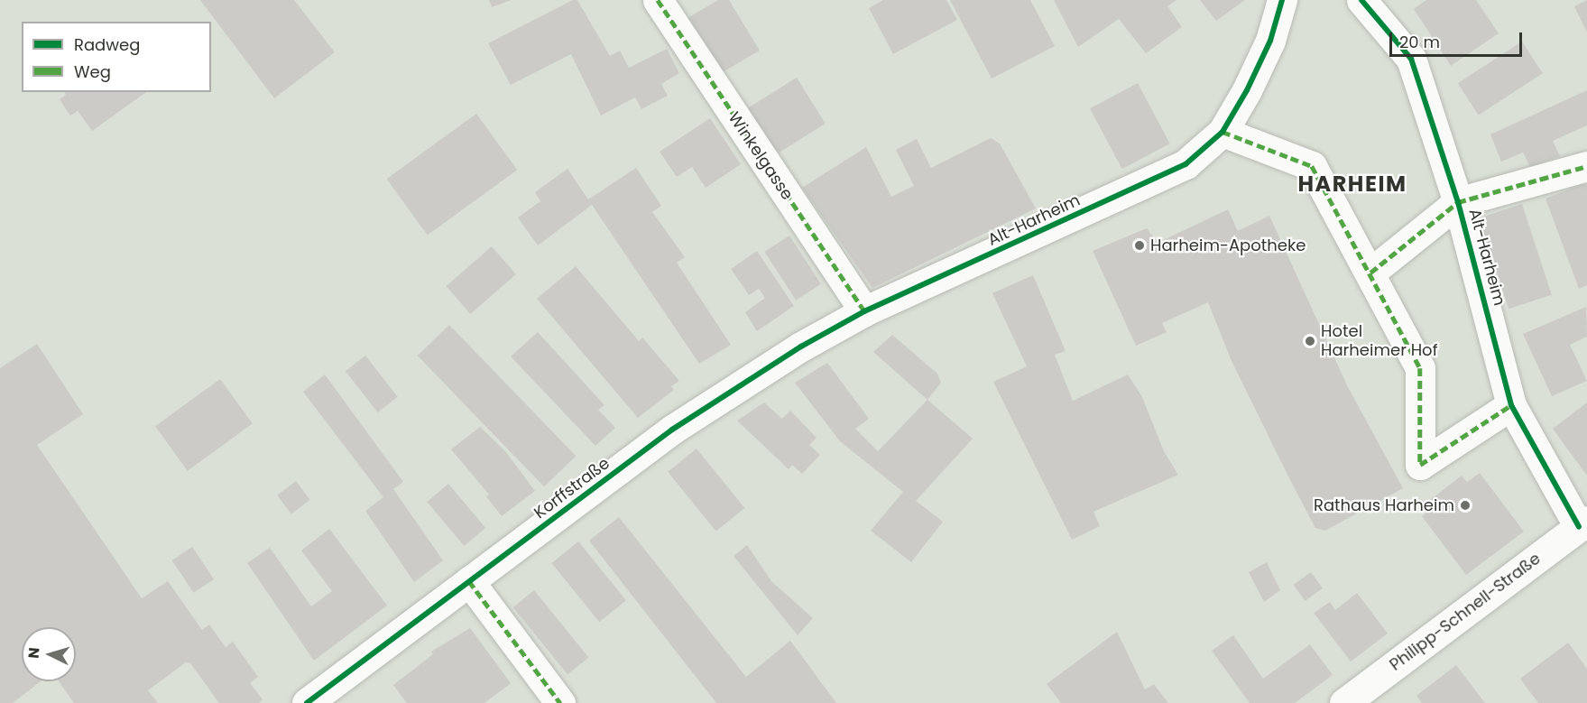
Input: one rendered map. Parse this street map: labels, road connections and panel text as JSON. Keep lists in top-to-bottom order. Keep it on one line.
{"streets":{"street":["Winkelgasse","Alt-Harheim","Korffstraße","Philipp-Schnell-Straße"]},"crossings":[["Winkelgasse","Alt-Harheim"],["Winkelgasse","Korffstraße"],["Alt-Harheim","Korffstraße"],["Alt-Harheim","Philipp-Schnell-Straße"]],"districts":["HARHEIM"],"places":["Harheim-Apotheke","Hotel Harheimer Hof","Rathaus Harheim"],"legend":["Radweg","Weg"],"scale_bar":"20 m","north":"left"}
